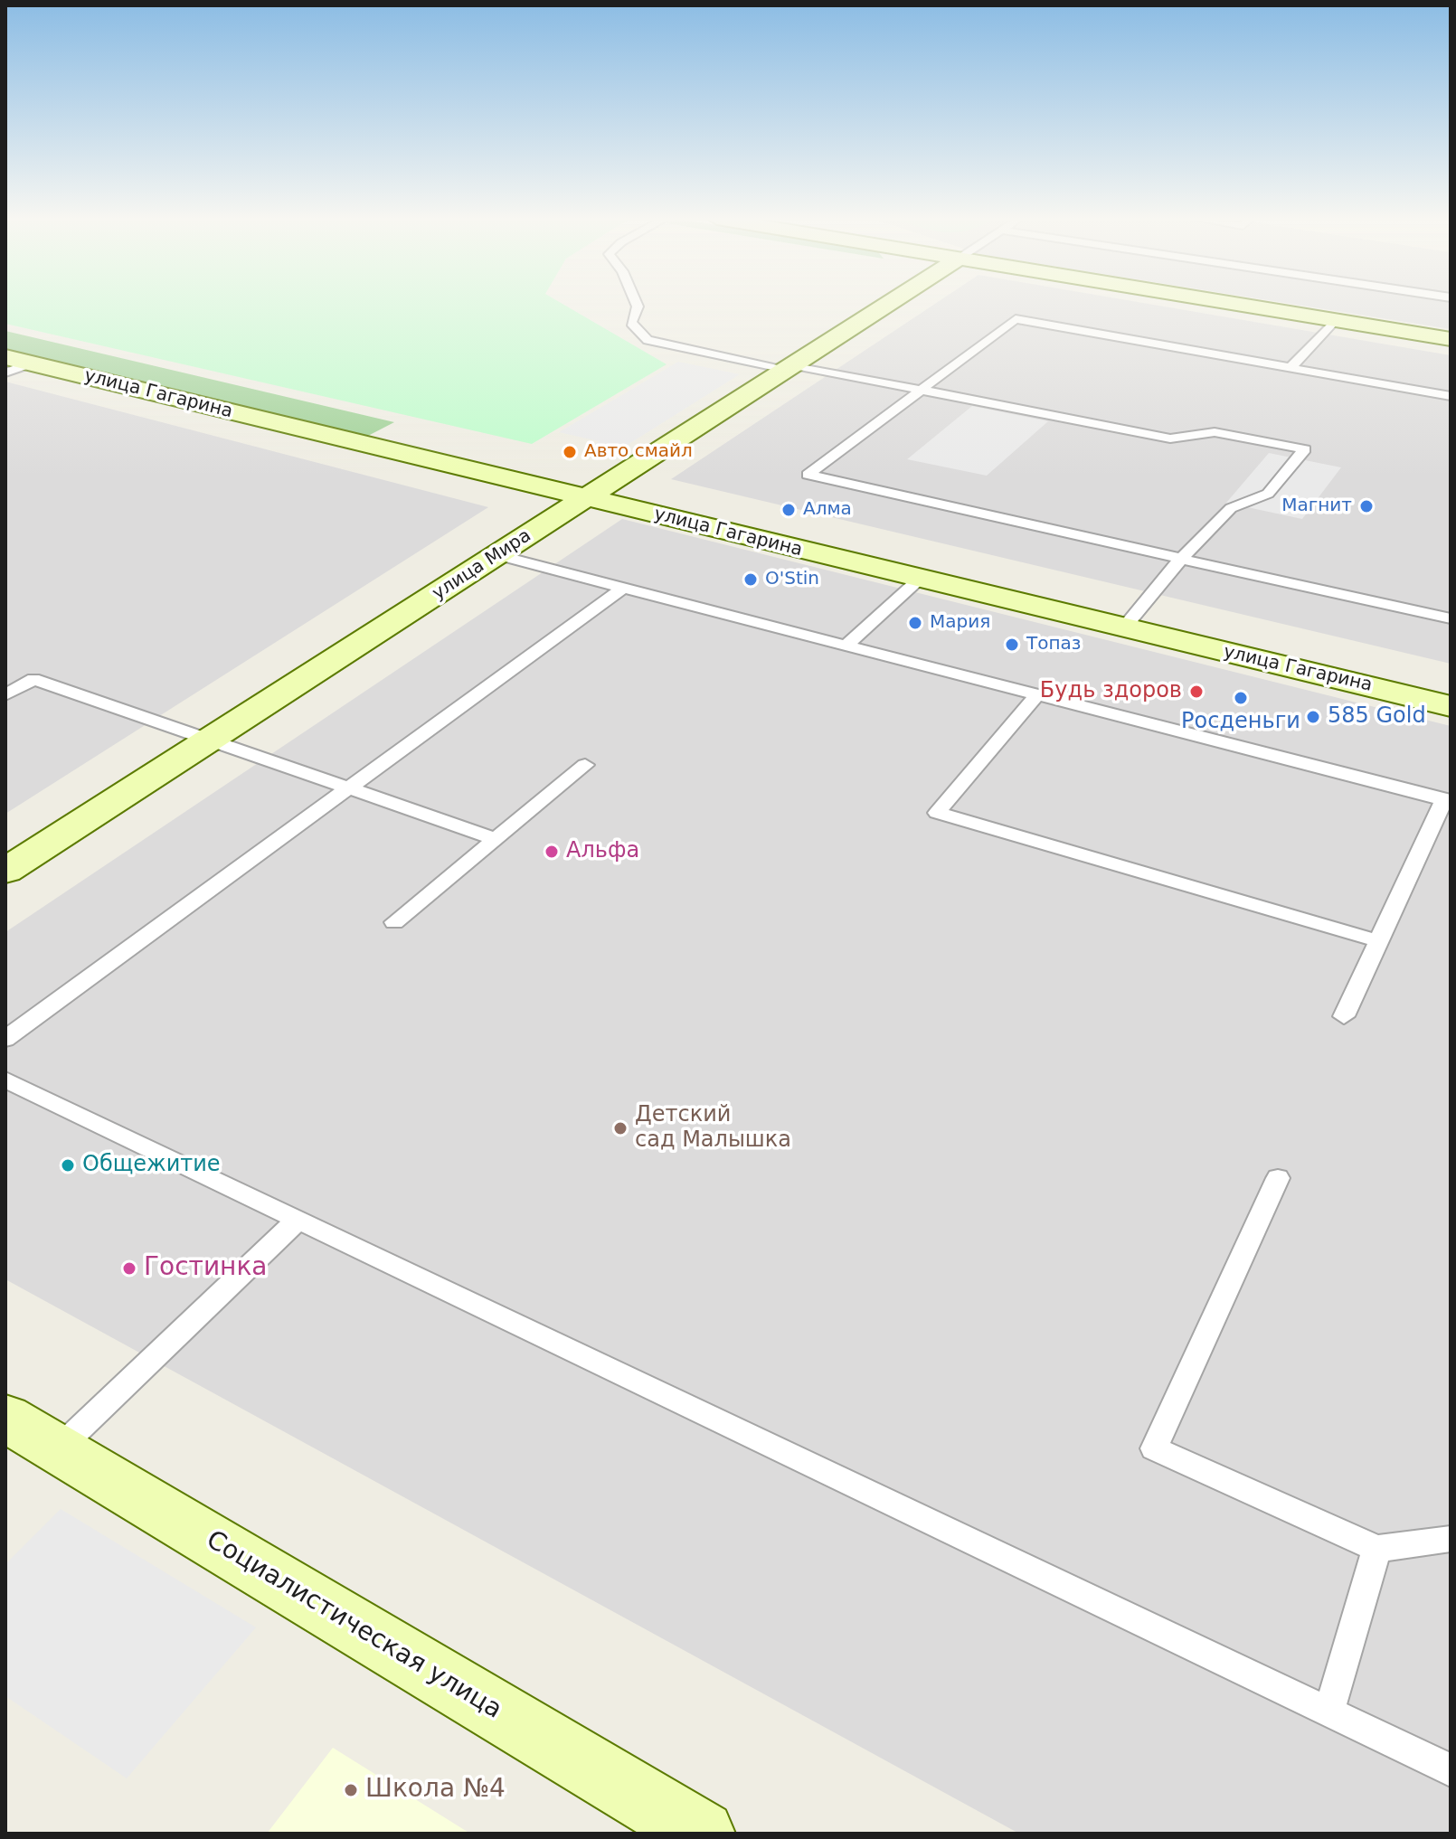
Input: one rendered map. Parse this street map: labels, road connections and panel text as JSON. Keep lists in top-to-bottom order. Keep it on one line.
{"streets":{"main road":["улица Гагарина","улица Мира","Социалистическая улица"]},"crossings":[["улица Гагарина","улица Мира"]],"places":["Авто смайл","Магнит","Алма","O'Stin","Мария","Топаз","Будь здоров","Росденьги","585 Gold","Альфа","Детский сад Малышка","Общежитие","Гостинка","Школа №4"]}
